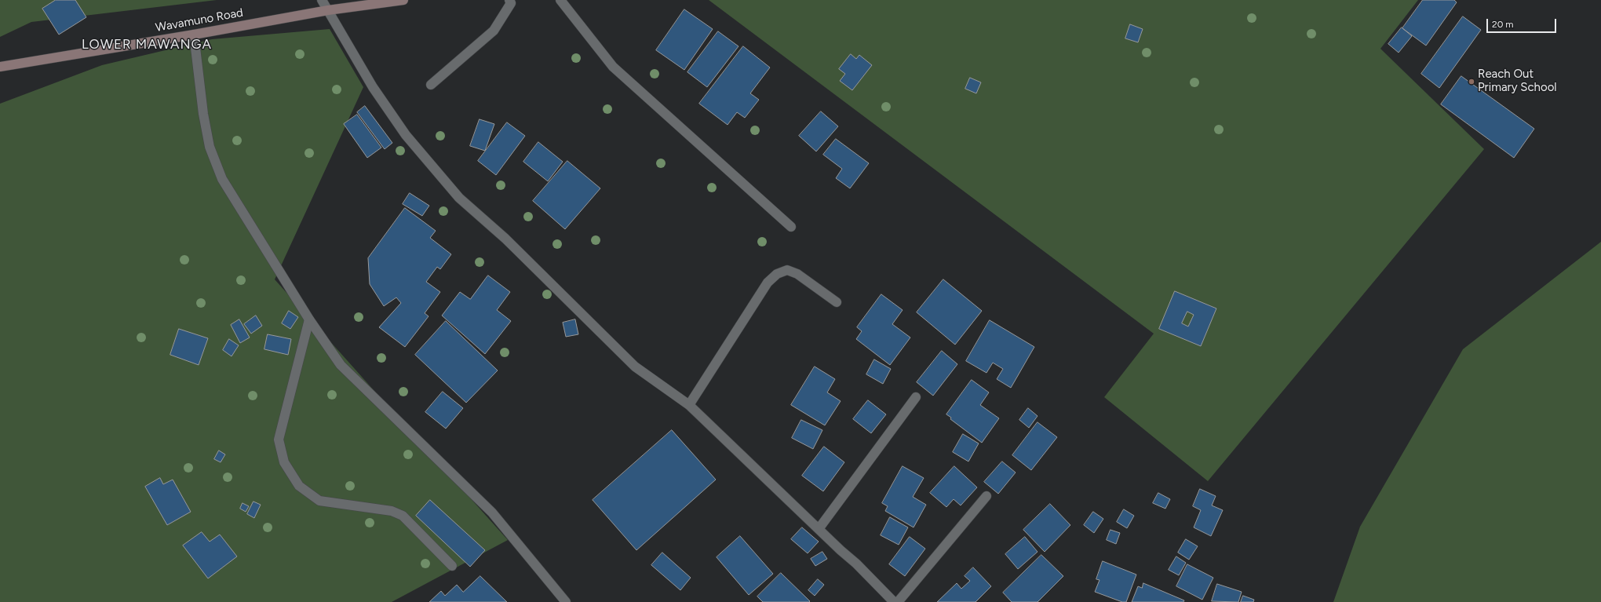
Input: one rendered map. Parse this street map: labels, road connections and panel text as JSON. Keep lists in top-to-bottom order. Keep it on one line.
{"streets":{"main road":["Wavamuno Road"]},"districts":["LOWER MAWANGA"],"places":["Reach Out Primary School"],"scale_bar":"20 m"}
